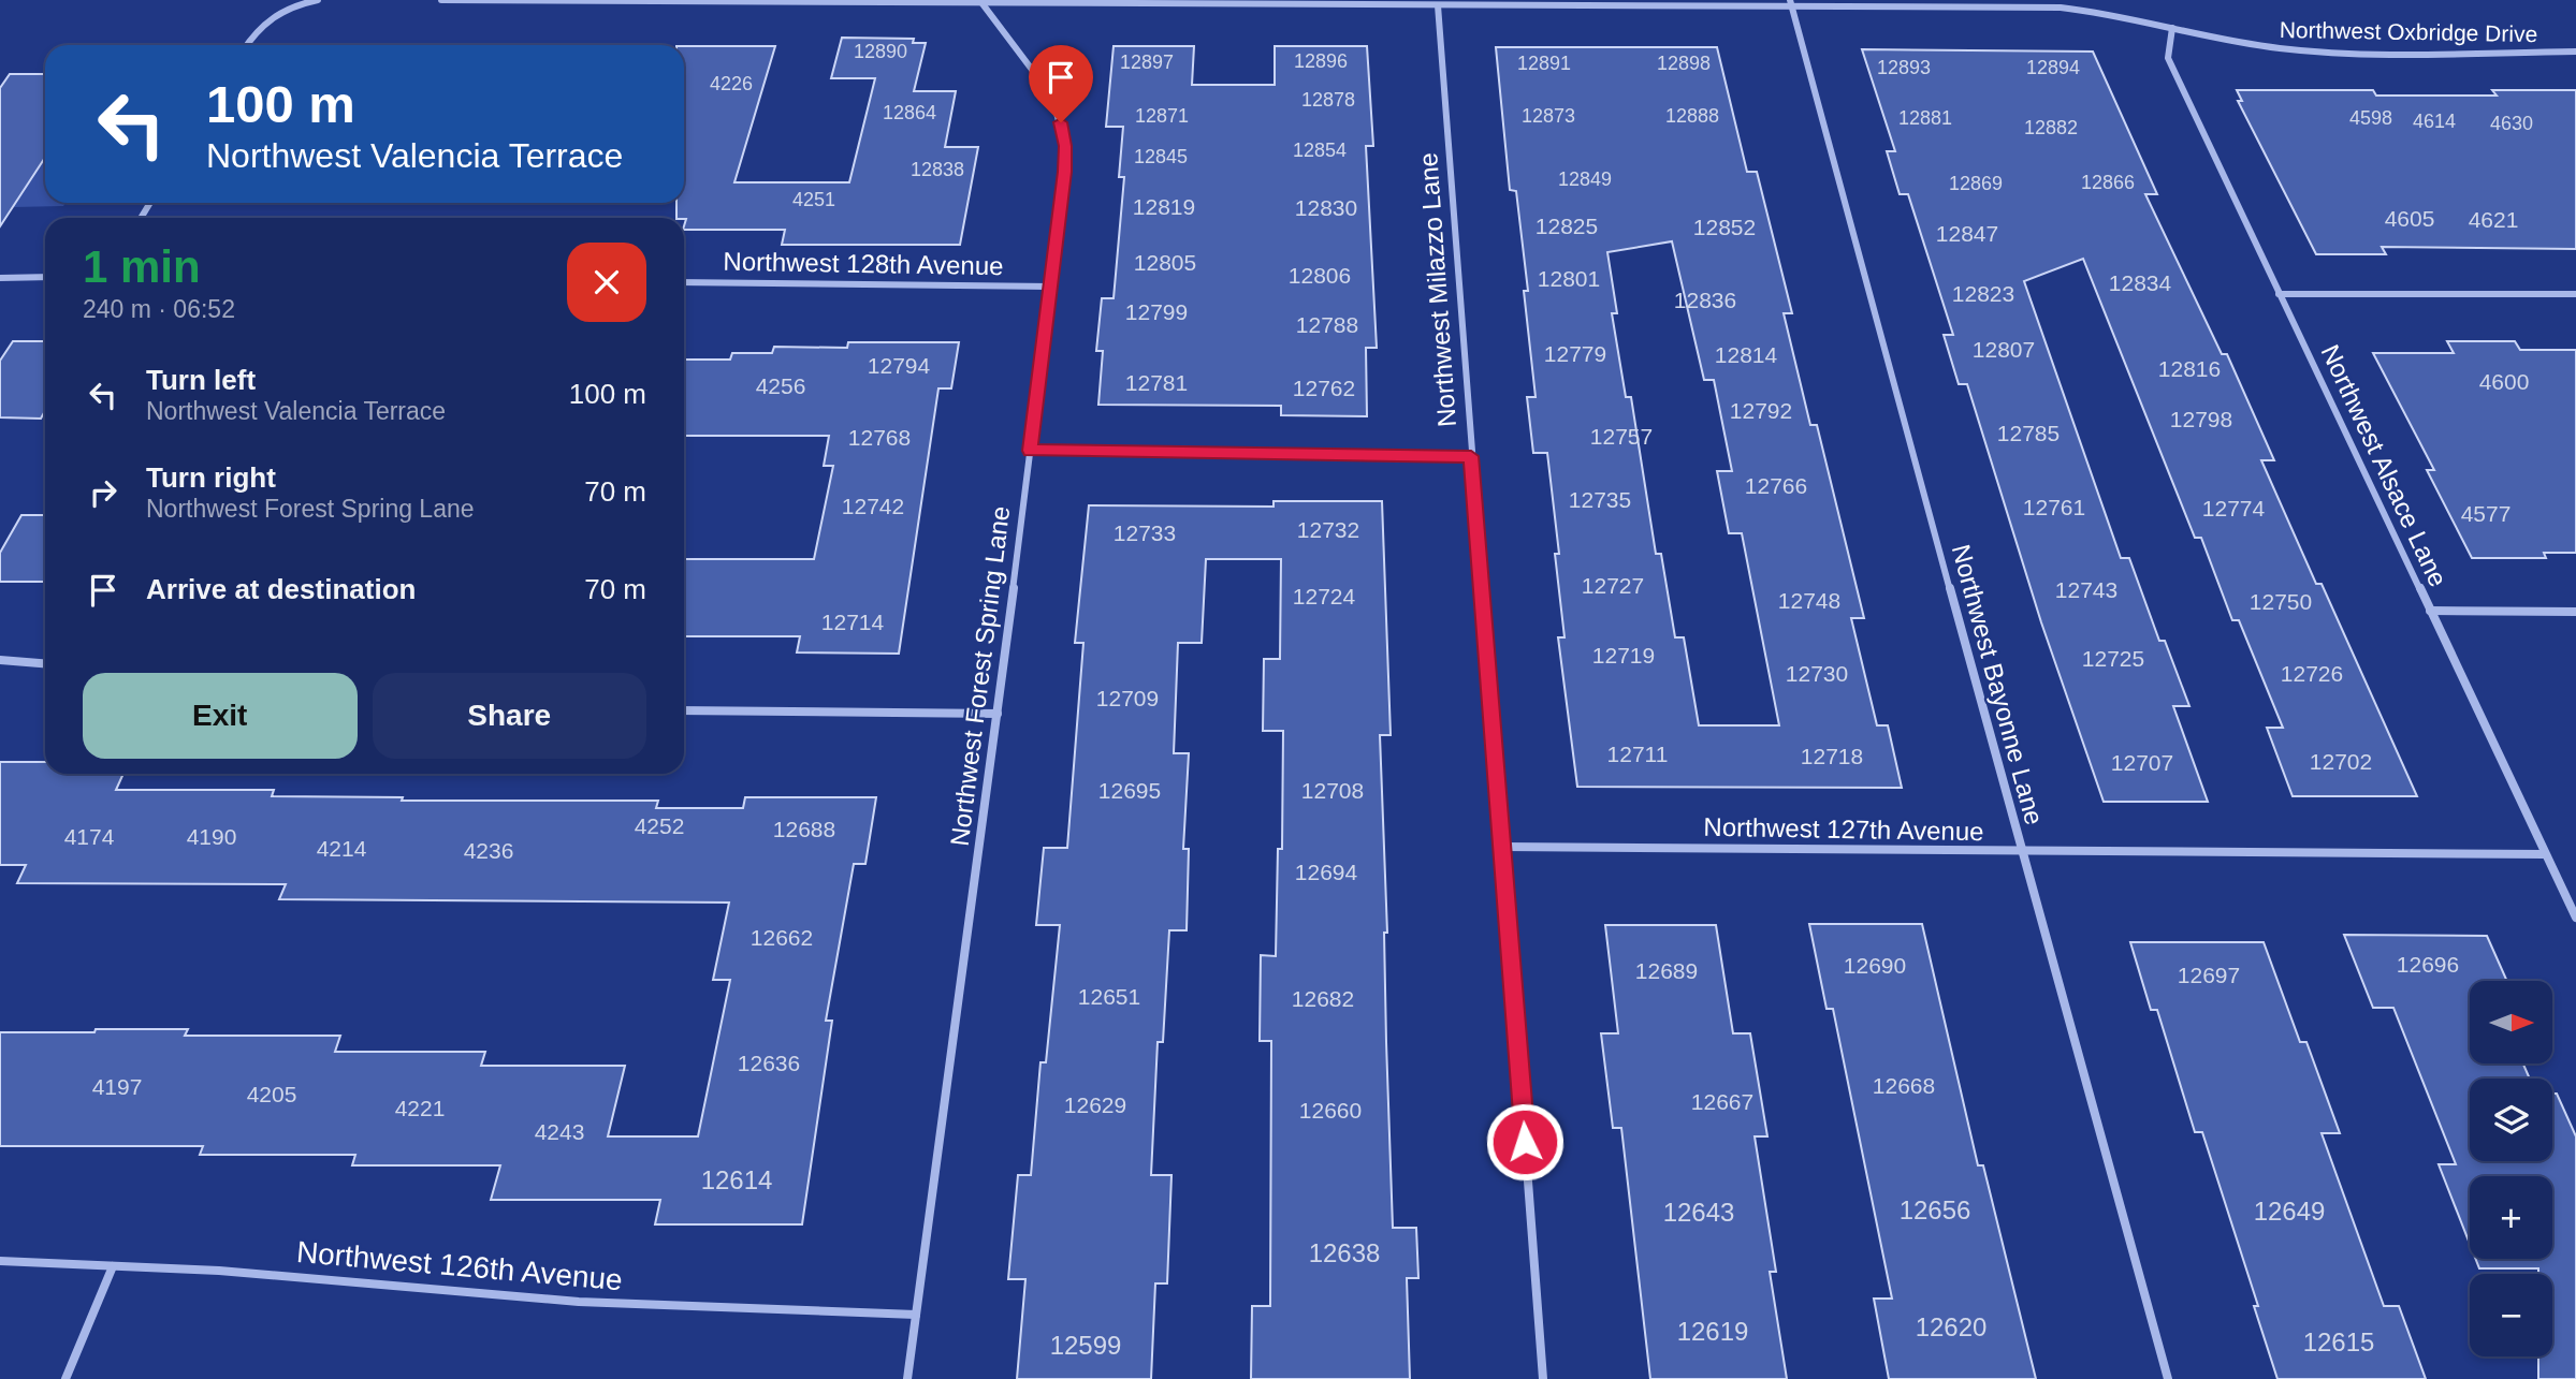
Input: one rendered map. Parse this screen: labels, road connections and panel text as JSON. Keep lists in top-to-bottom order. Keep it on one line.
{"streets":{"street":["Northwest Oxbridge Drive","Northwest 128th Avenue","Northwest Milazzo Lane","Northwest Alsace Lane","Northwest Forest Spring Lane","Northwest Bayonne Lane","Northwest 127th Avenue","Northwest 126th Avenue"]},"crossings":[["Northwest Oxbridge Drive","Northwest Milazzo Lane"],["Northwest Oxbridge Drive","Northwest Alsace Lane"],["Northwest Oxbridge Drive","Northwest Forest Spring Lane"],["Northwest Oxbridge Drive","Northwest Bayonne Lane"],["Northwest 128th Avenue","Northwest Forest Spring Lane"],["Northwest Milazzo Lane","Northwest 127th Avenue"],["Northwest Alsace Lane","Northwest 127th Avenue"],["Northwest Forest Spring Lane","Northwest 126th Avenue"],["Northwest Bayonne Lane","Northwest 127th Avenue"]],"house_numbers":["12890","12896","12897","12891","12898","12893","12894","4226","12878","12864","12871","12873","12888","12881","4598","4614","4630","12882","12854","12845","12838","12849","12866","12869","4251","12819","12830","4605","4621","12825","12852","12847","12805","12806","12801","12834","12823","12836","12799","12788","12807","12779","12814","12794","12816","4600","12781","4256","12762","12792","12798","12785","12757","12768","12766","12735","12742","12761","12774","4577","12732","12733","12727","12743","12724","12748","12750","12714","12719","12725","12730","12726","12709","12711","12718","12702","12707","12695","12708","4252","12688","4174","4190","4214","4236","12694","12662","12696","12690","12689","12697","12651","12682","12636","12668","4197","4205","12667","12629","4221","12660","4243","12614","12656","12649","12643","12638","12620","12619","12615","12599"],"north":"right","page":{"turn":["100 m","Northwest Valencia Terrace"],"heading":["1 min","240 m · 06:52"],"list":[{"name":"Turn left","note":"Northwest Valencia Terrace","value":"100 m"},{"name":"Turn right","note":"Northwest Forest Spring Lane","value":"70 m"},{"name":"Arrive at destination","value":"70 m"}],"buttons":["Exit","Share"],"map_buttons":["+","−"]}}
